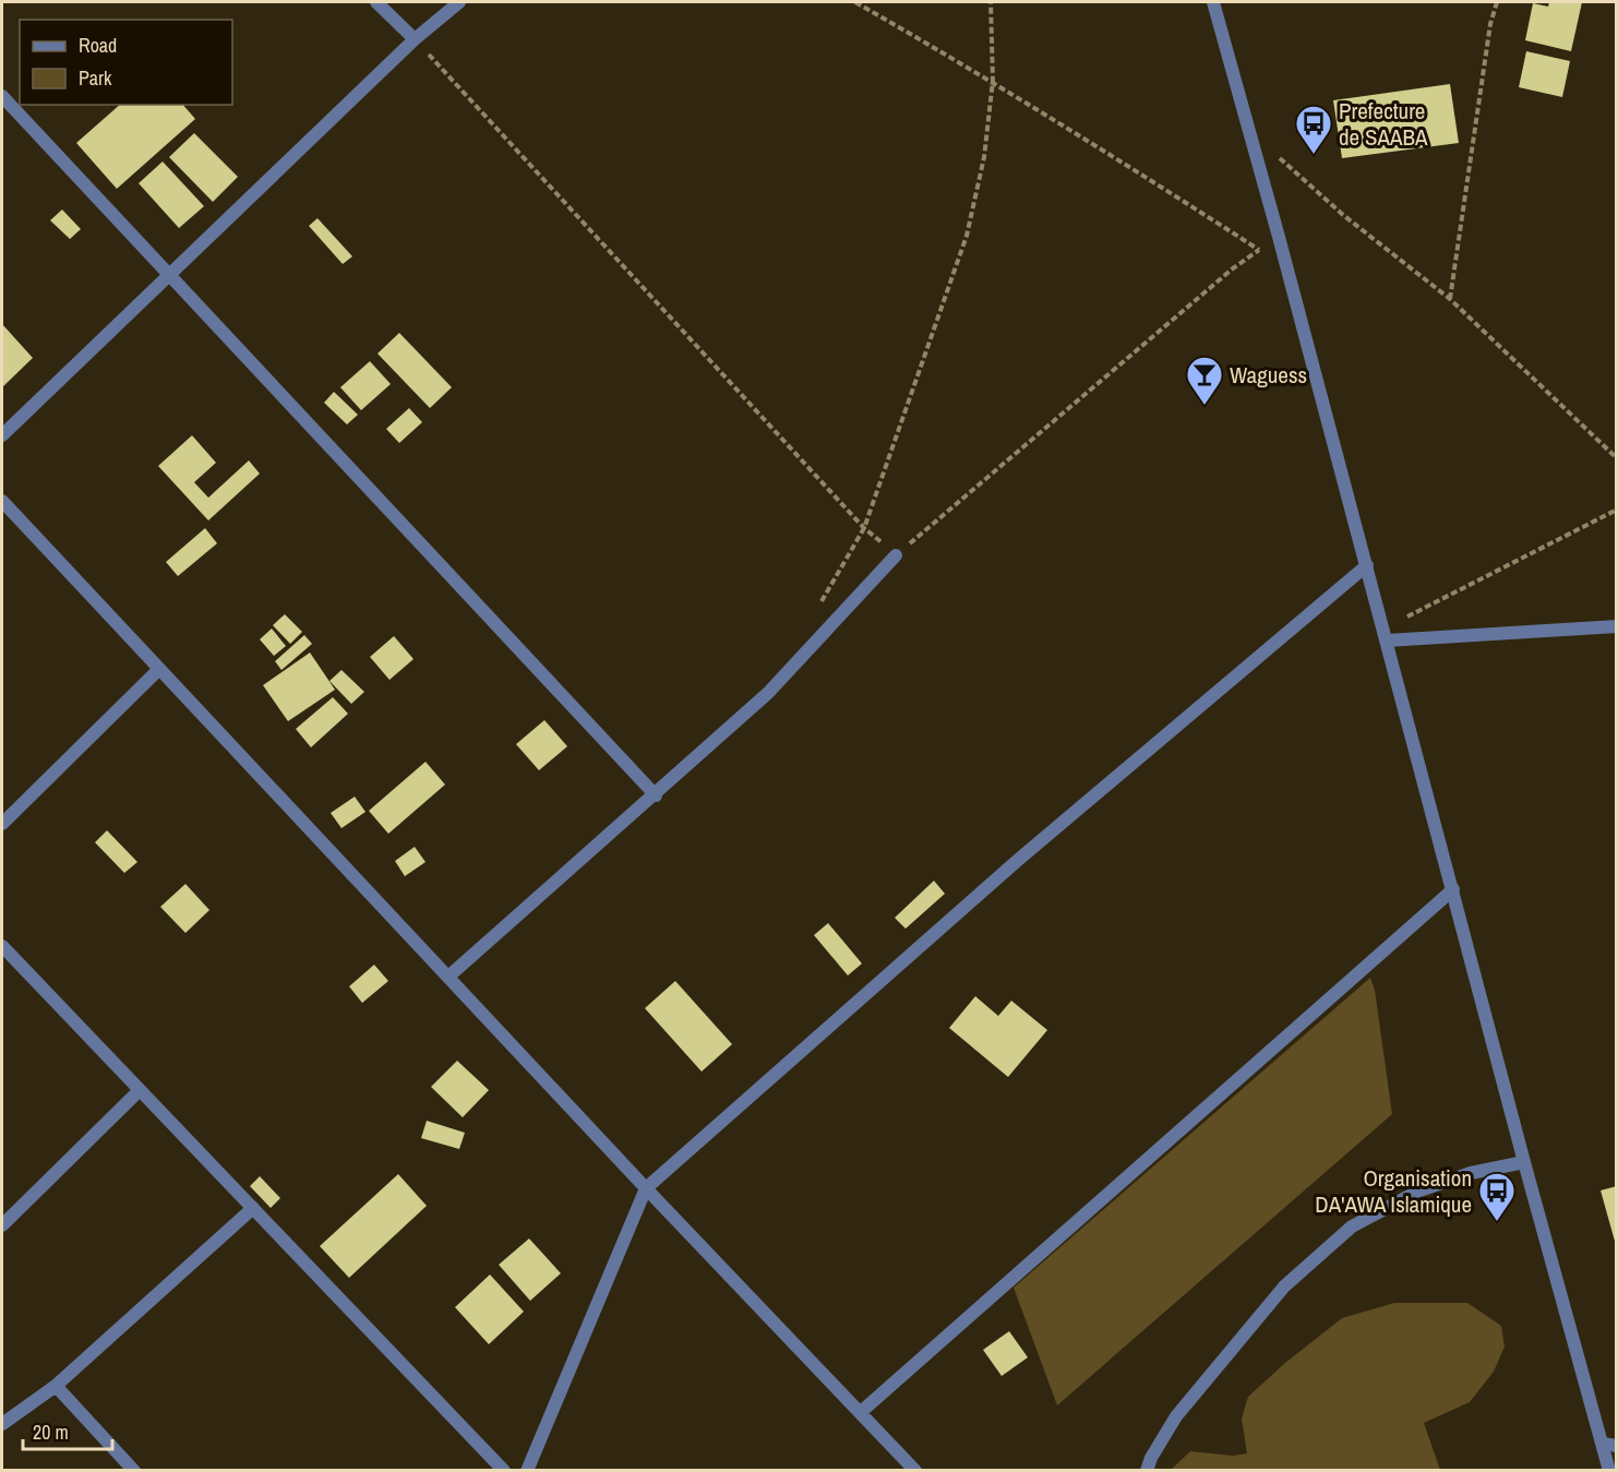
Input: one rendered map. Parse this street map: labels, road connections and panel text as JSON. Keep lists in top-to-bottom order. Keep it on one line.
{"places":{"bus stop":["Prefecture de SAABA","Organisation DA'AWA Islamique"],"bar":["Waguess"]},"legend":["Road","Park"],"scale_bar":"20 m"}
